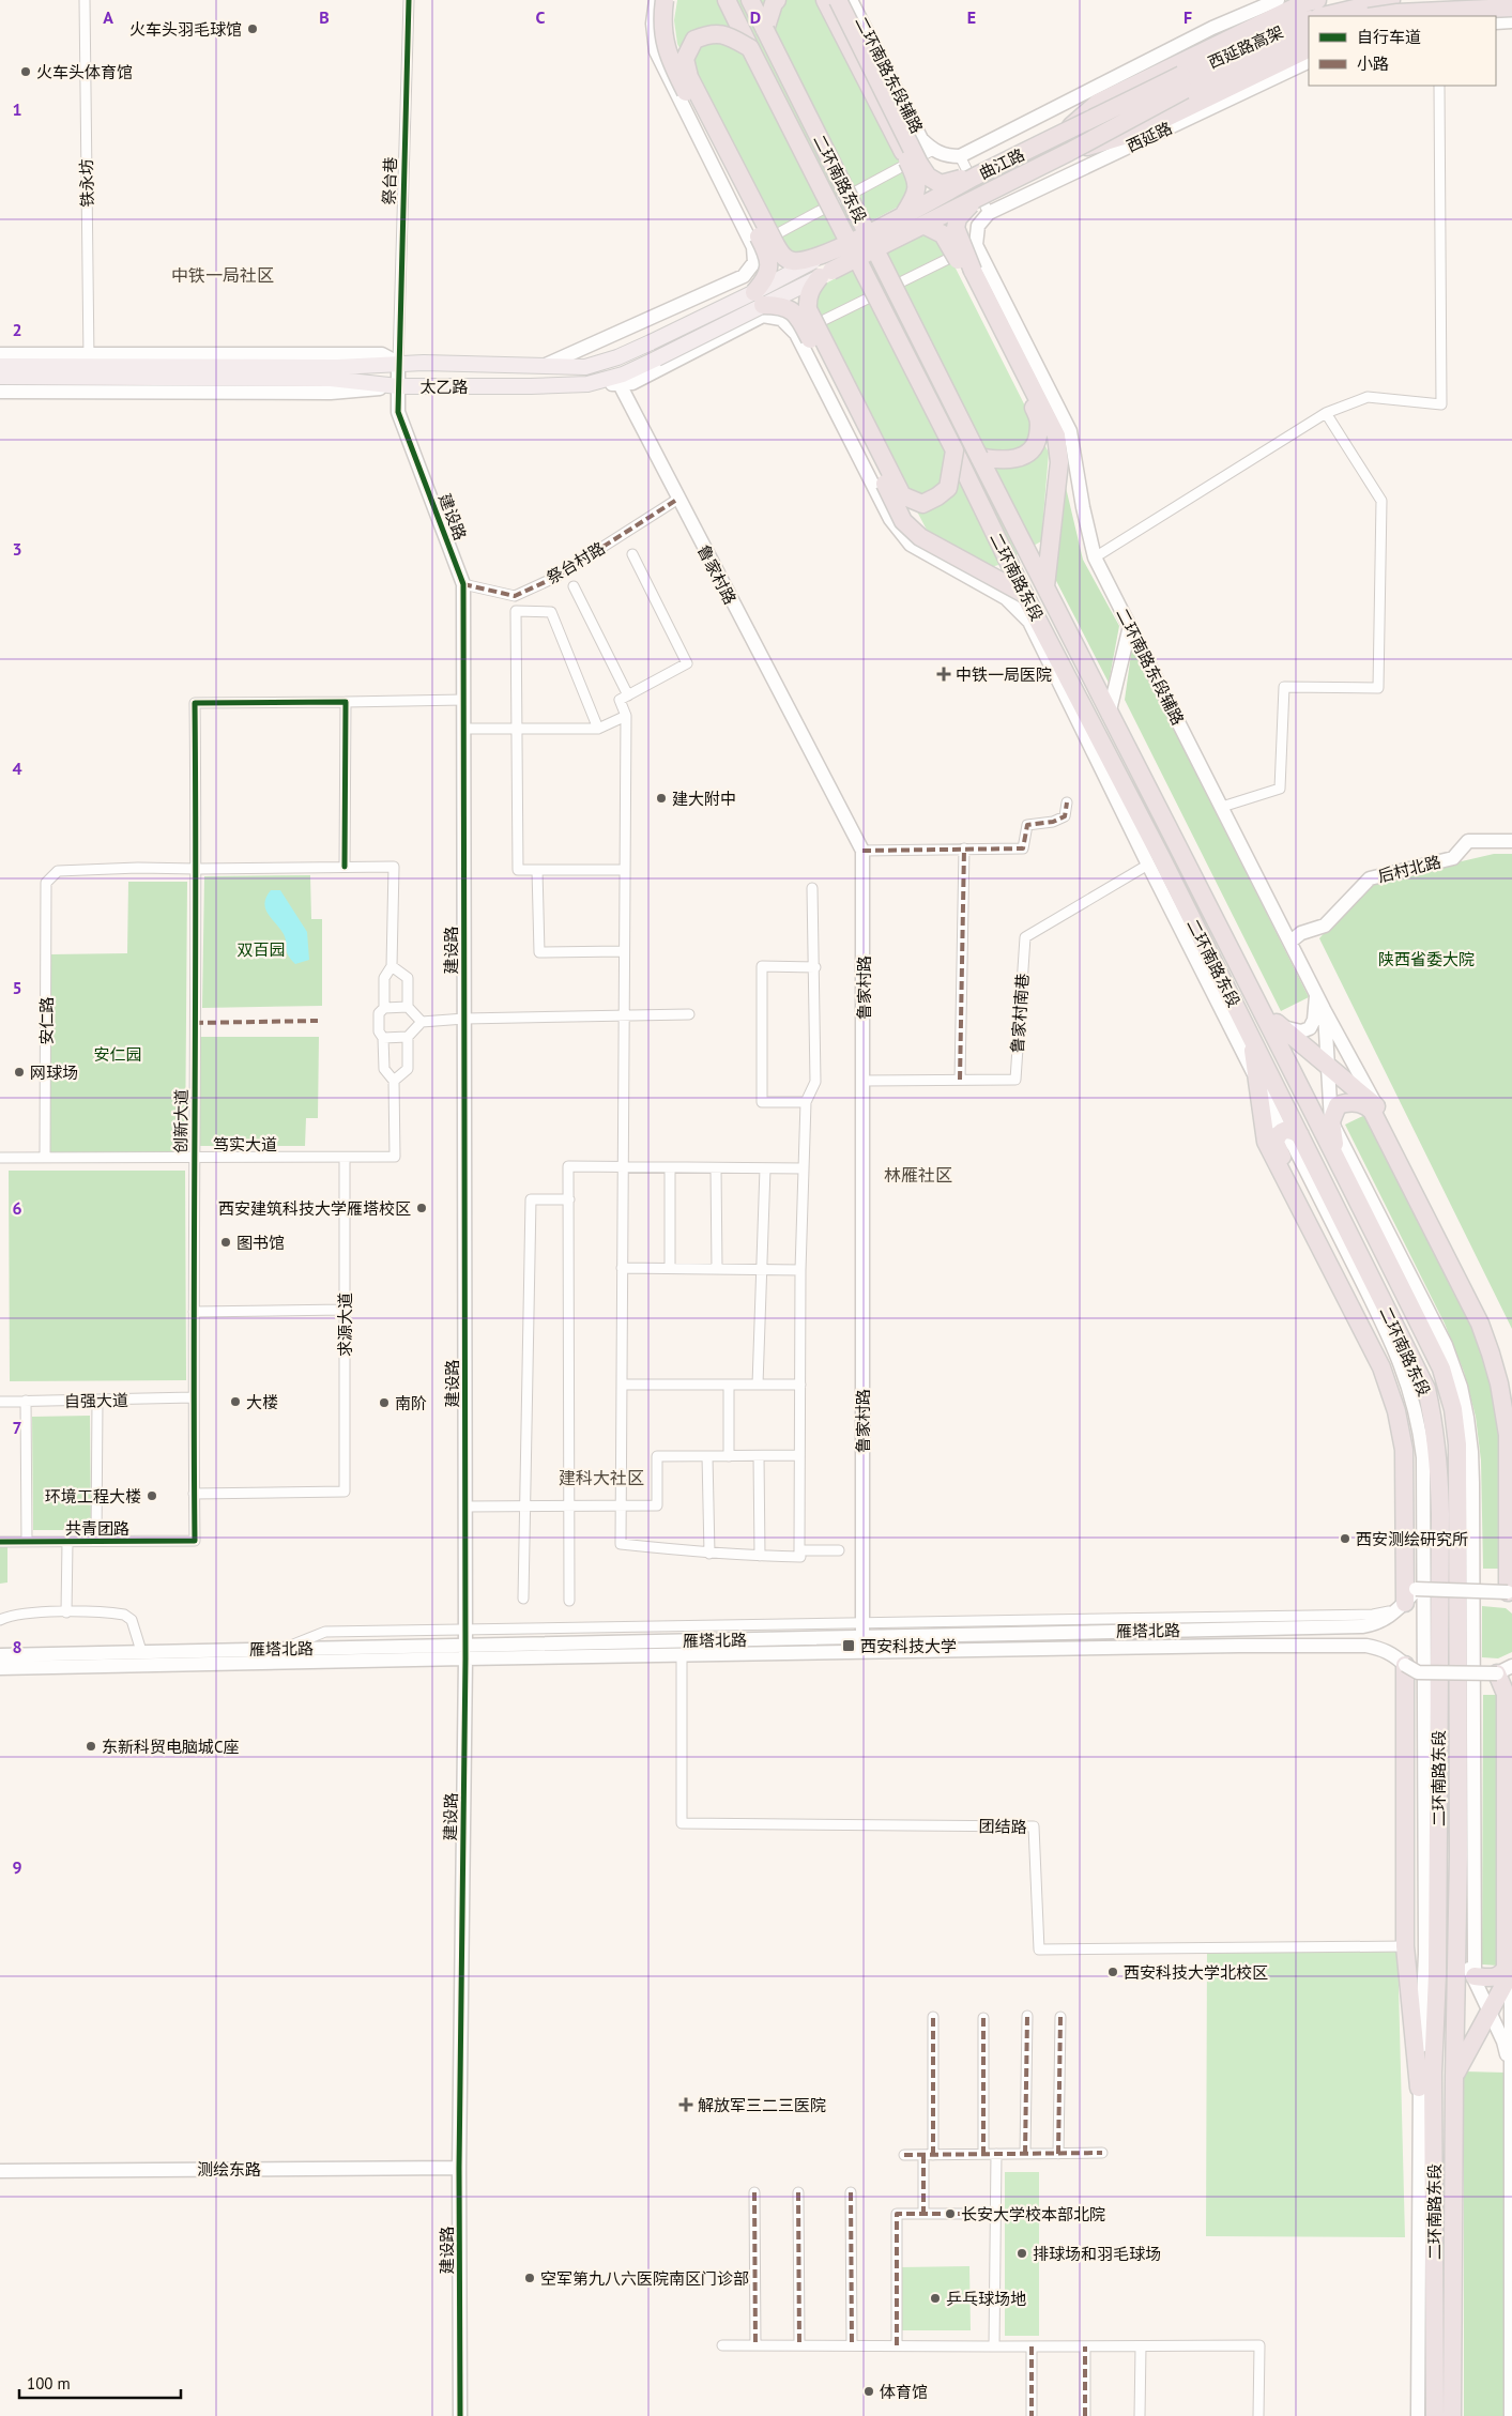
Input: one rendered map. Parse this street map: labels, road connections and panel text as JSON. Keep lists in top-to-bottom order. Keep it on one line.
{"streets":{"highway":["西延路高架","曲江路","二环南路东段"],"main road":["二环南路东段辅路","西延路","太乙路","建设路","鲁家村路","后村北路","雁塔北路","测绘东路"],"street":["祭台巷","铁永坊","祭台村路","鲁家村南巷","安仁路","创新大道","笃实大道","求源大道","自强大道","共青团路","团结路"]},"crossings":[["西延路高架","曲江路"],["二环南路东段辅路","后村北路"],["曲江路","太乙路"],["祭台巷","太乙路"],["祭台巷","建设路"],["铁永坊","太乙路"],["太乙路","建设路"],["建设路","祭台村路"],["建设路","雁塔北路"],["建设路","测绘东路"],["祭台村路","鲁家村路"],["鲁家村路","鲁家村南巷"],["鲁家村路","雁塔北路"],["安仁路","创新大道"],["安仁路","笃实大道"],["创新大道","笃实大道"],["创新大道","求源大道"],["创新大道","自强大道"],["创新大道","共青团路"],["笃实大道","求源大道"],["雁塔北路","团结路"]],"districts":["中铁一局社区","林雁社区","建科大社区"],"parks":["双百园","陕西省委大院","安仁园"],"places":{"other":["火车头羽毛球馆","火车头体育馆","建大附中","网球场","西安建筑科技大学雁塔校区","图书馆","大楼","南阶","环境工程大楼","西安测绘研究所","东新科贸电脑城C座","西安科技大学北校区","长安大学校本部北院","排球场和羽毛球场","空军第九八六医院南区门诊部","乒乓球场地","体育馆"],"health":["中铁一局医院","解放军三二三医院"],"transit":["西安科技大学"]},"legend":["自行车道","小路"],"scale_bar":"100 m","grid":{"columns":["A","B","C","D","E","F"],"rows":["1","2","3","4","5","6","7","8","9"]}}
